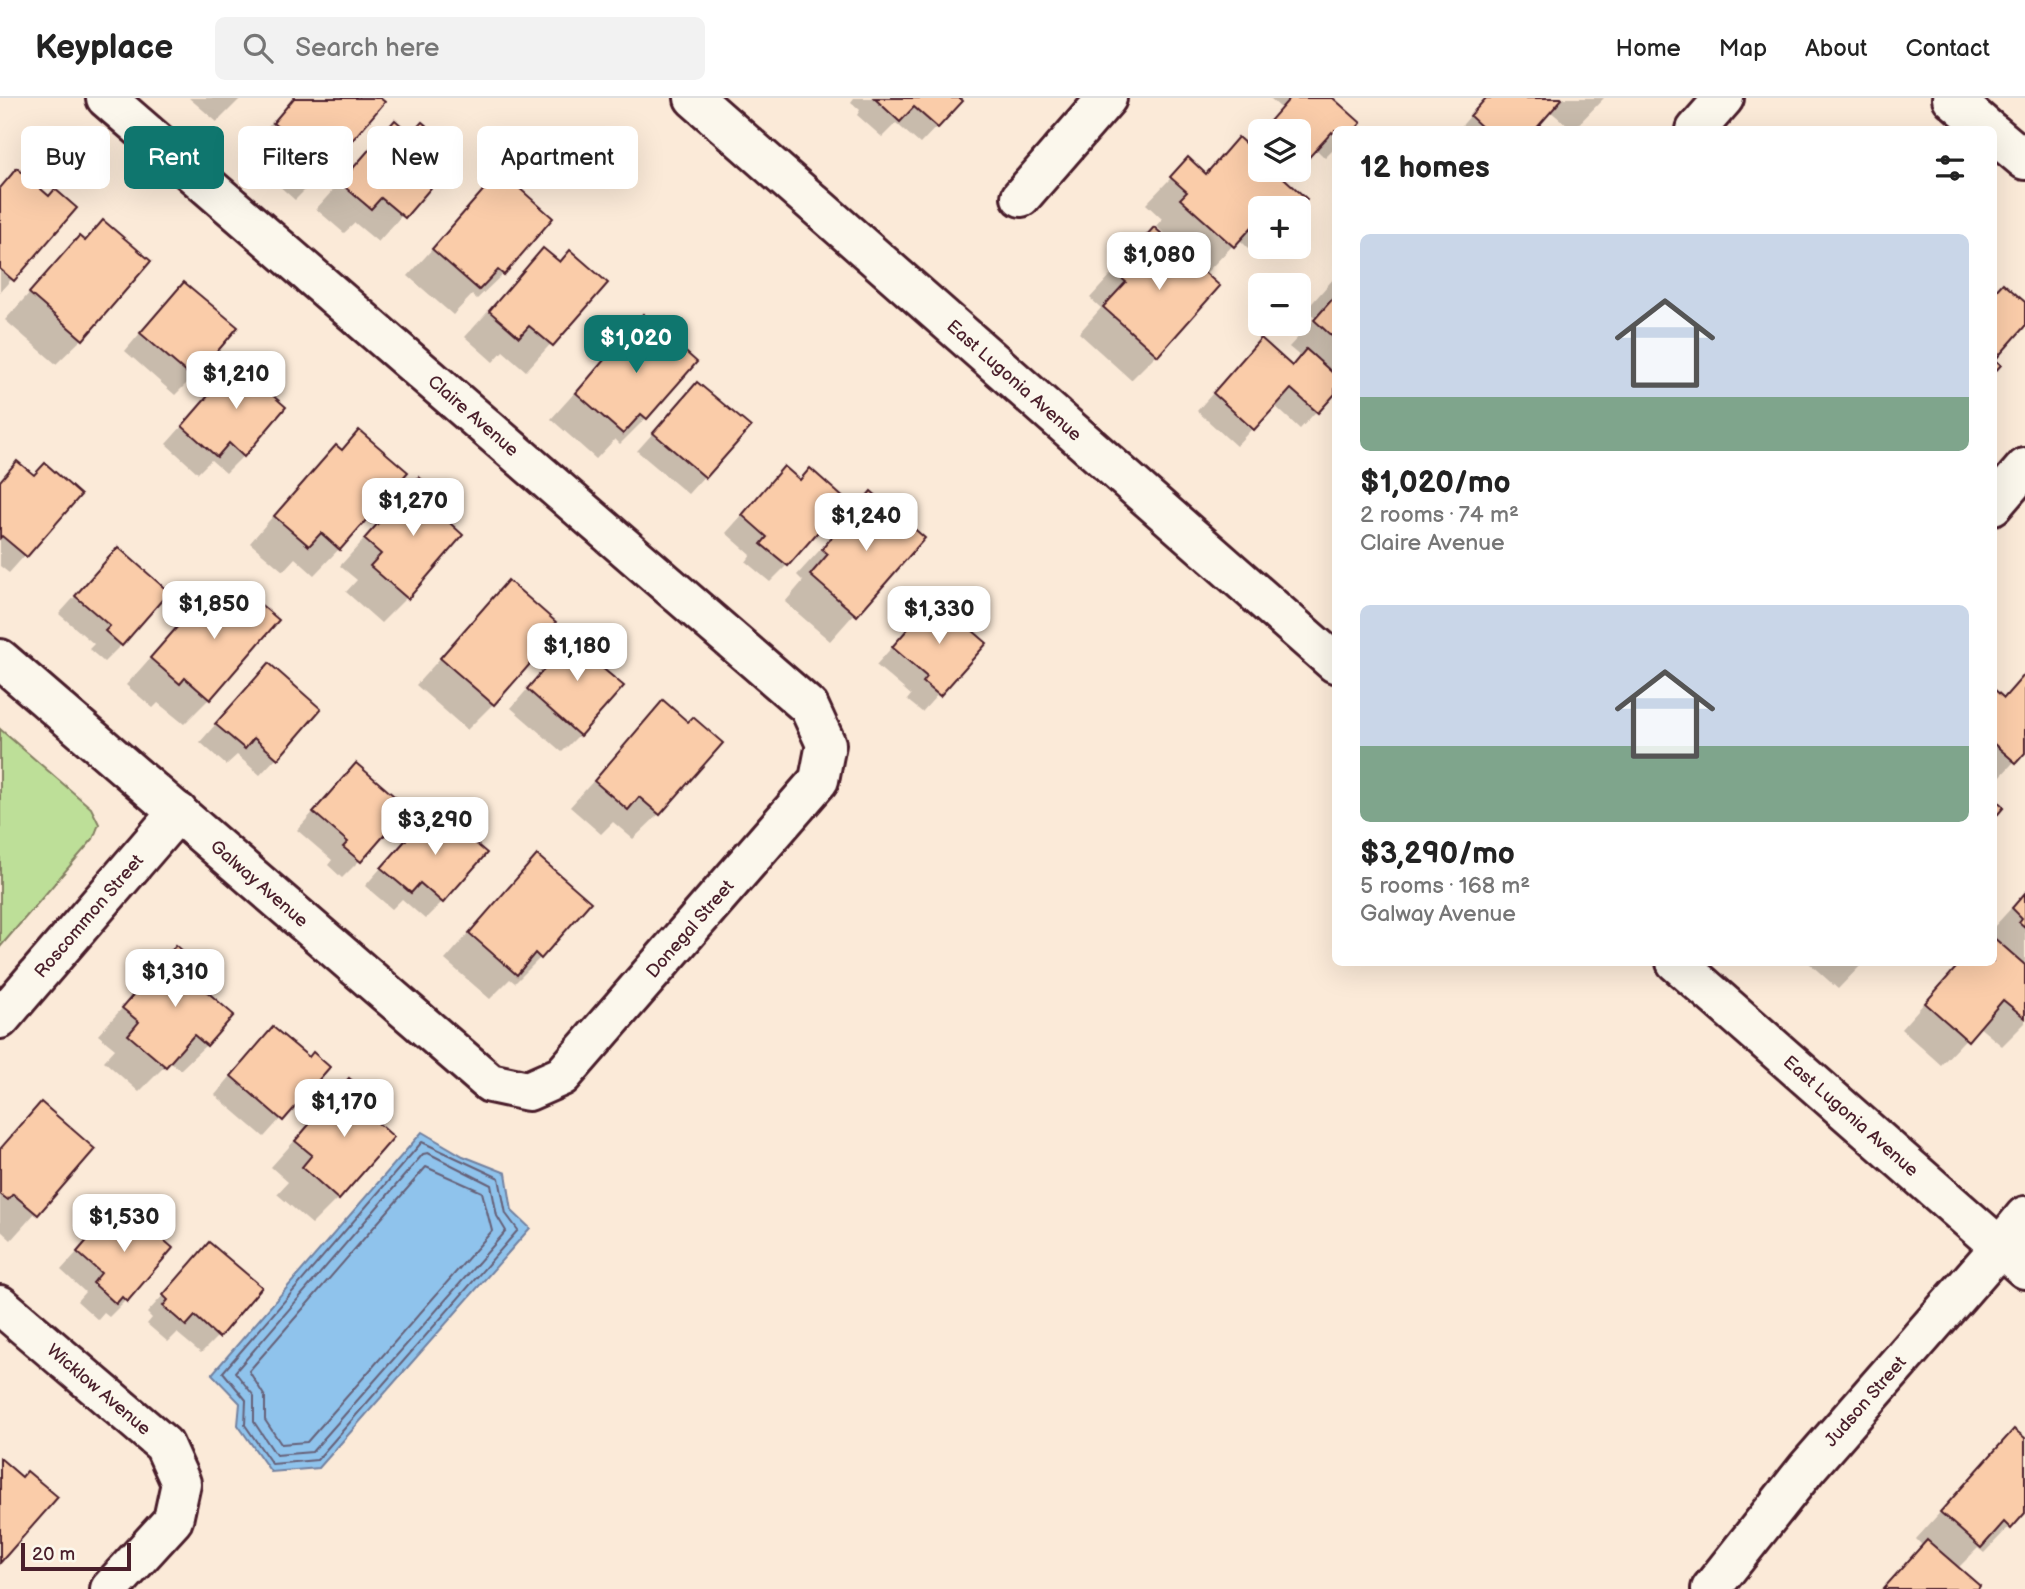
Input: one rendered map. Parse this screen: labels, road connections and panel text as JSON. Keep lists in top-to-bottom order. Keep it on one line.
{"streets":{"street":["East Lugonia Avenue","Claire Avenue","Galway Avenue","Roscommon Street","Donegal Street","Wicklow Avenue","Judson Street"]},"crossings":[["East Lugonia Avenue","Judson Street"],["Claire Avenue","Donegal Street"],["Galway Avenue","Roscommon Street"],["Galway Avenue","Donegal Street"]],"scale_bar":"20 m","page":{"header":"Keyplace","search":"Search here","nav":["Home","Map","About","Contact"],"map_buttons":["+","−"],"chip":["Buy","Rent","Filters","New","Apartment"],"heading":"12 homes","list":[{"name":"$1,020/mo","note":"2 rooms · 74 m² · Claire Avenue"},{"name":"$3,290/mo","note":"5 rooms · 168 m² · Galway Avenue"}],"price":["$1,080","$1,020","$1,210","$1,270","$1,240","$1,850","$1,330","$1,180","$3,290","$1,310","$1,170","$1,530"],"scale":"20 m"}}
